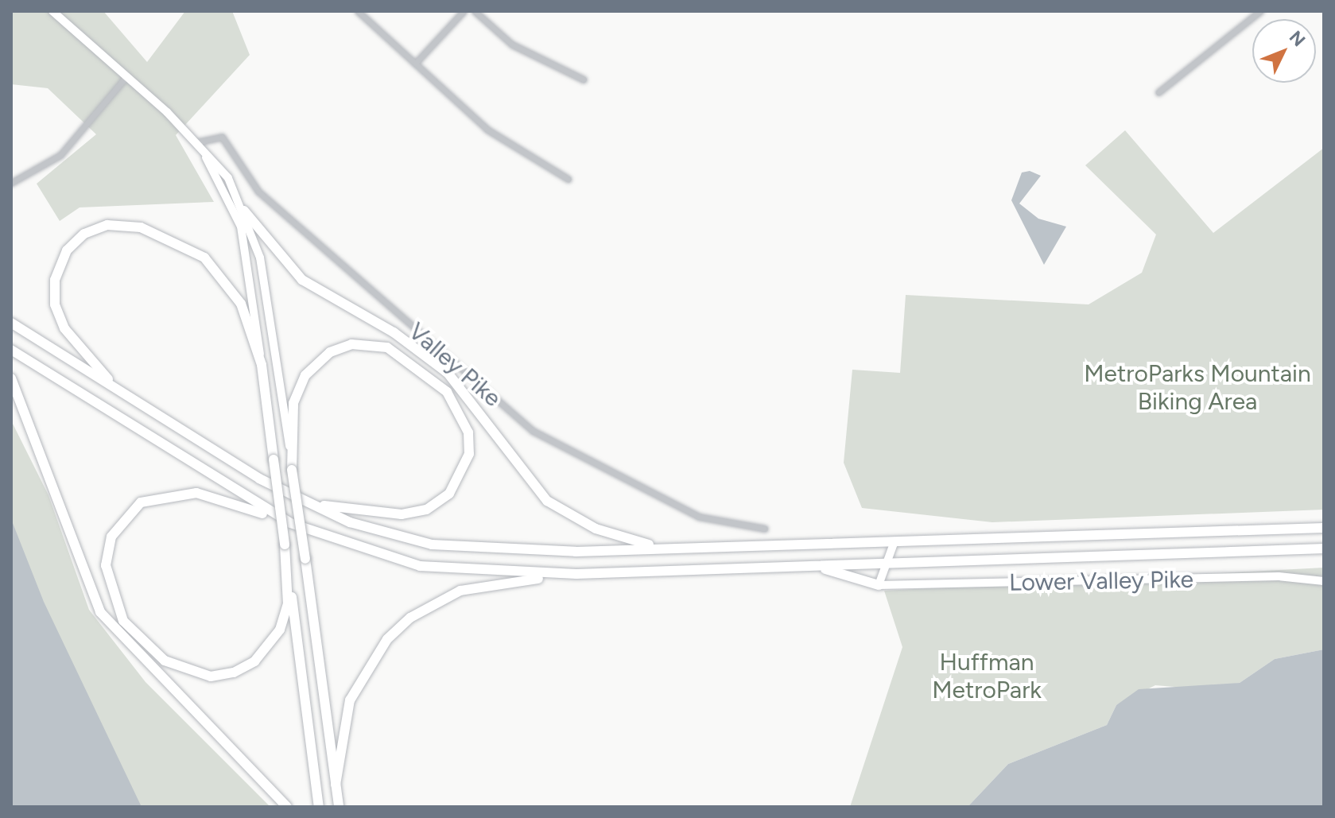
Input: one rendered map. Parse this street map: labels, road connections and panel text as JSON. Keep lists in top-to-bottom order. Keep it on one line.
{"streets":{"street":["Valley Pike","Lower Valley Pike"]},"parks":["MetroParks Mountain Biking Area","Huffman MetroPark"],"north":"top right"}
